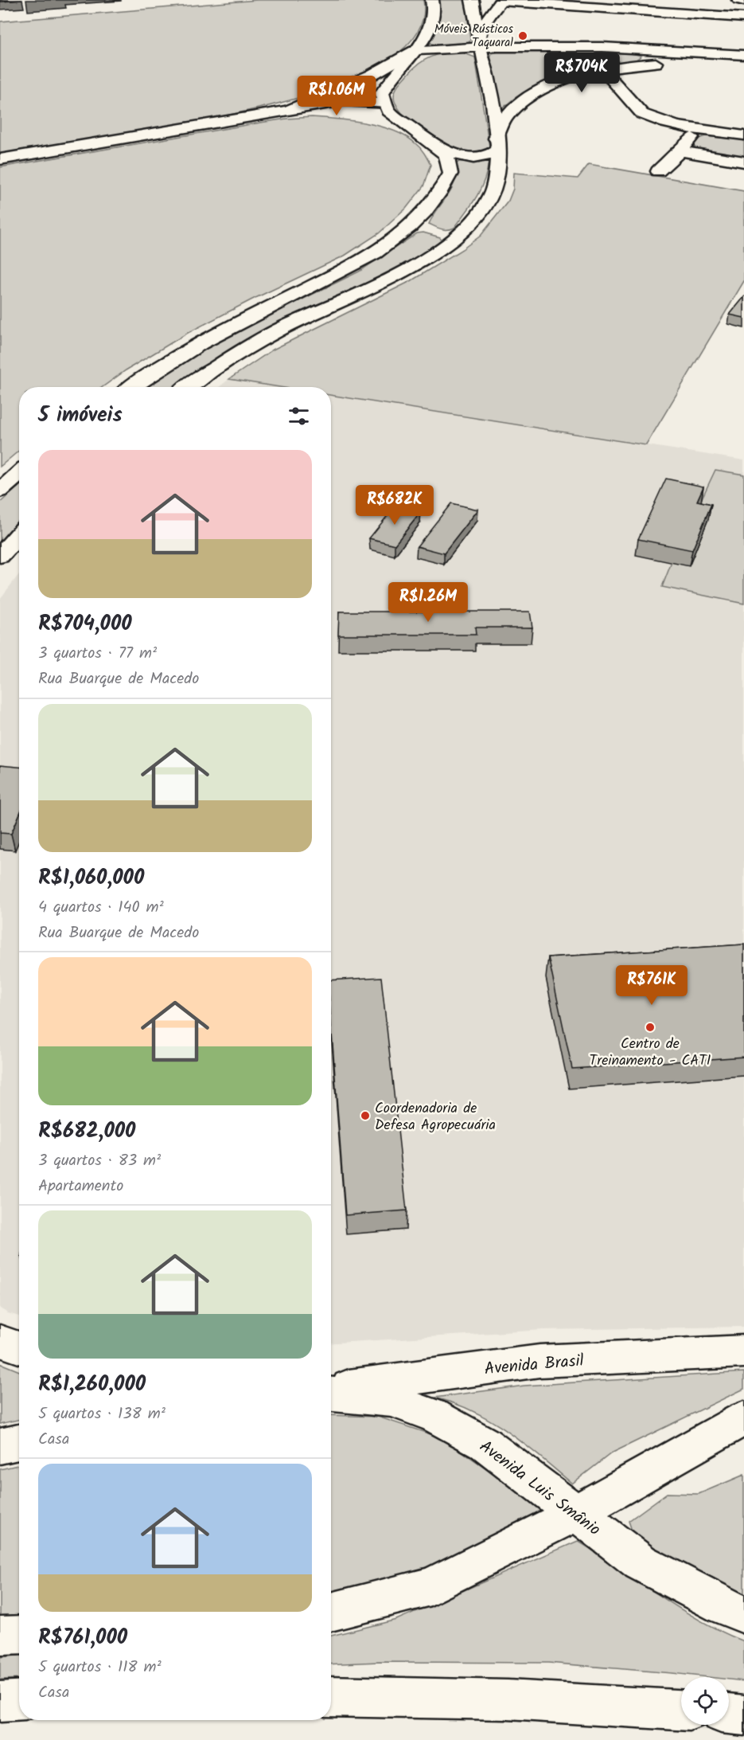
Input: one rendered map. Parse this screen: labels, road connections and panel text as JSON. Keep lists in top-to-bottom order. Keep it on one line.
{"streets":{"main road":["Avenida Brasil","Avenida Luis Smânio"]},"places":["Móveis Rústicos Taquaral","Centro de Treinamento - CATI","Coordenadoria de Defesa Agropecuária"],"page":{"price":["R$704K","R$1.06M","R$682K","R$1.26M","R$761K"],"heading":"5 imóveis","list":[{"name":"R$704,000","note":"3 quartos · 77 m² · Rua Buarque de Macedo"},{"name":"R$1,060,000","note":"4 quartos · 140 m² · Rua Buarque de Macedo"},{"name":"R$682,000","note":"3 quartos · 83 m² · Apartamento"},{"name":"R$1,260,000","note":"5 quartos · 138 m² · Casa"},{"name":"R$761,000","note":"5 quartos · 118 m² · Casa"}]}}
